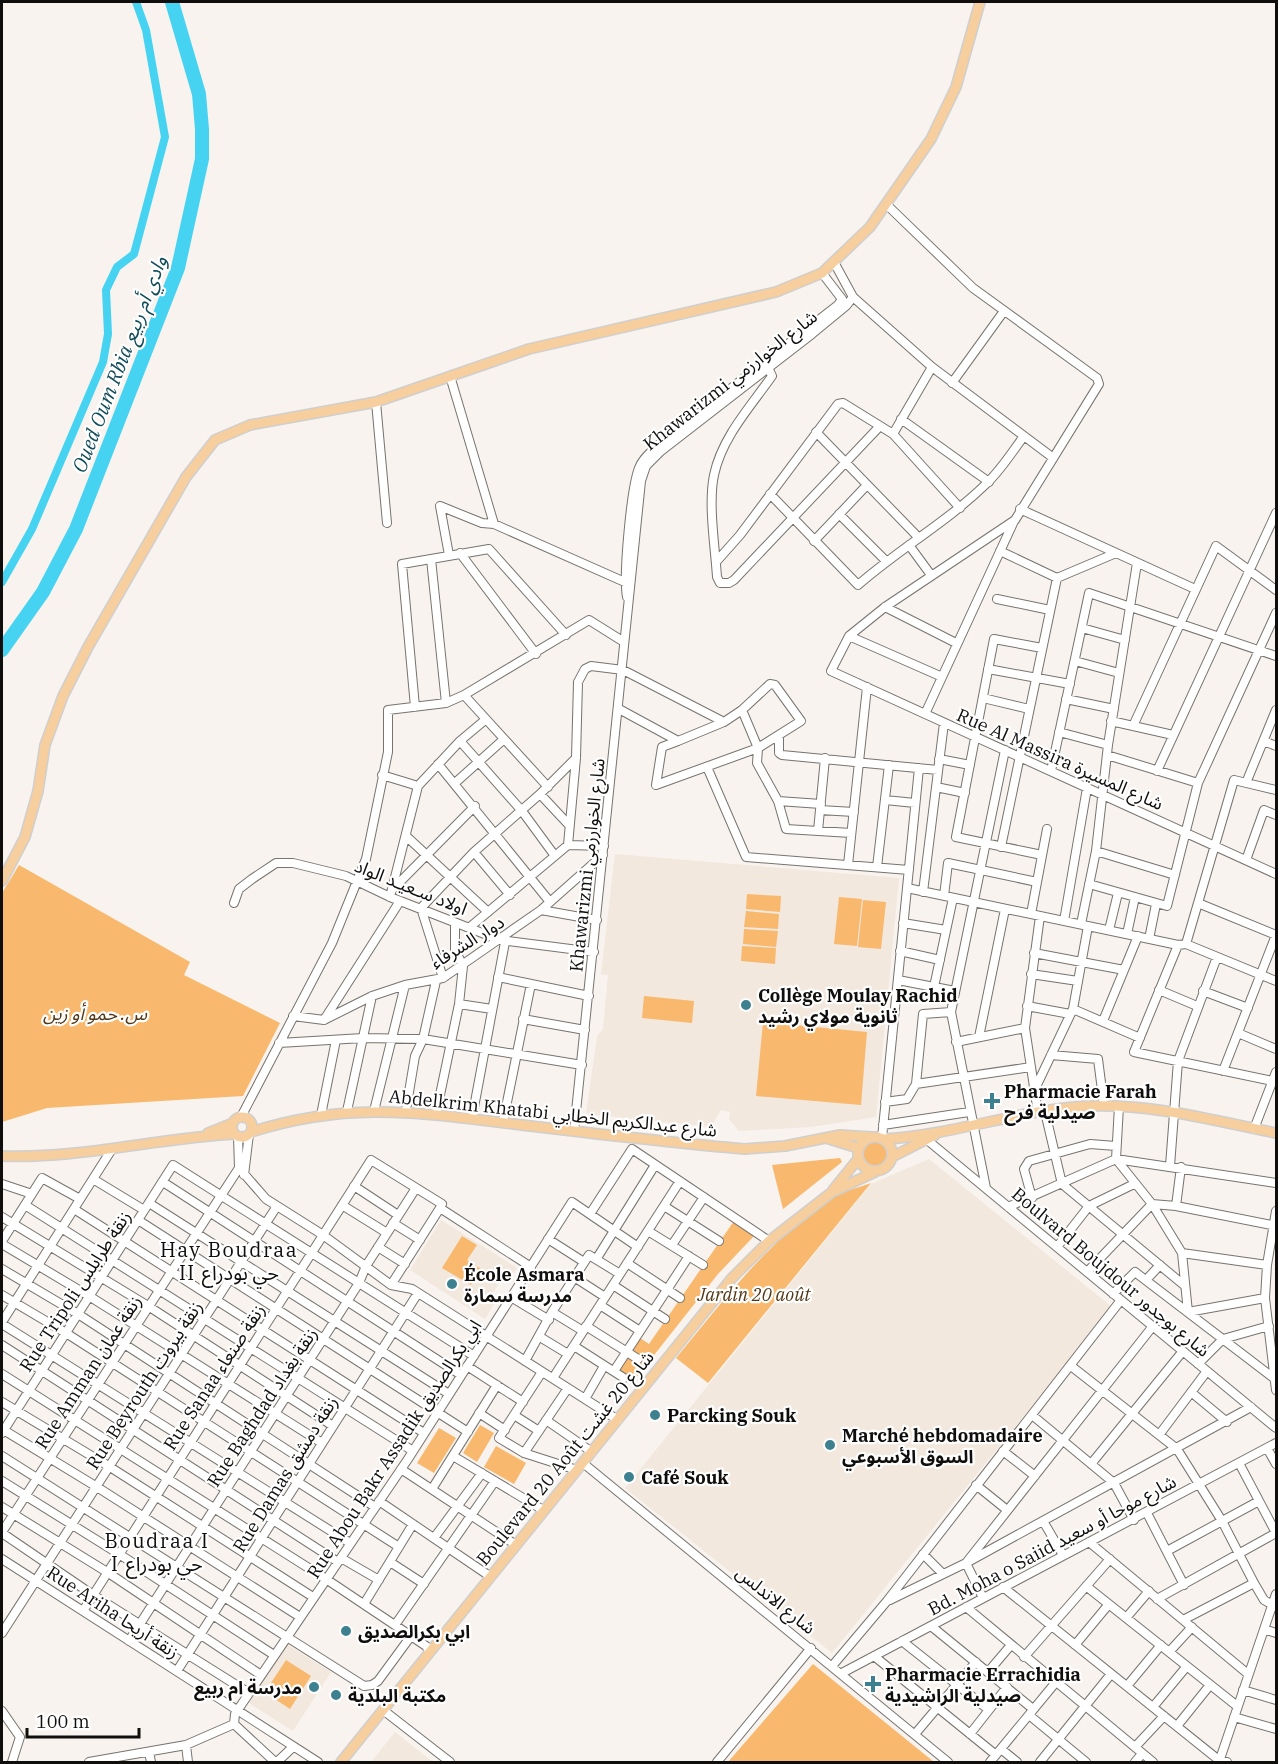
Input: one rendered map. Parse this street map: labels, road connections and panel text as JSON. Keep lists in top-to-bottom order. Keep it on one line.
{"streets":{"main road":["Abdelkrim Khatabi شارع عبدالكريم الخطابي","Boulevard 20 Août شارع 20 غشت"],"street":["Khawarizmi شارع الخوارزمي","Rue Al Massira شارع المسيرة","اولاد سـعيـد الواد","دوار الشرفاء","Boulvard Boujdour شارع بوجدور","Rue Tripoli زنقة طرابلس","Rue Amman زنقة عمان","Rue Sanaa زنقة صنعاء","Rue Beyrouth زنقة بيروت","Rue Baghdad زنقة بغداد","Rue Abou Bakr Assadik ابي بكرالصديق","Rue Damas زنقة دمشق","Bd. Moha o Saiid شارع موحا أو سعيد","شارع الاندلس","Rue Ariha زنقة أريحا"]},"crossings":[["Khawarizmi شارع الخوارزمي","اولاد سـعيـد الواد"],["Khawarizmi شارع الخوارزمي","دوار الشرفاء"],["Khawarizmi شارع الخوارزمي","Abdelkrim Khatabi شارع عبدالكريم الخطابي"],["اولاد سـعيـد الواد","دوار الشرفاء"],["Rue Tripoli زنقة طرابلس","Rue Amman زنقة عمان"],["Rue Sanaa زنقة صنعاء","Rue Baghdad زنقة بغداد"],["Rue Sanaa زنقة صنعاء","Rue Ariha زنقة أريحا"],["Rue Beyrouth زنقة بيروت","Rue Ariha زنقة أريحا"],["Rue Baghdad زنقة بغداد","Rue Ariha زنقة أريحا"],["Rue Abou Bakr Assadik ابي بكرالصديق","Rue Ariha زنقة أريحا"],["Boulevard 20 Août شارع 20 غشت","شارع الاندلس"],["Rue Damas زنقة دمشق","Rue Ariha زنقة أريحا"],["Bd. Moha o Saiid شارع موحا أو سعيد","شارع الاندلس"]],"districts":["Hay Boudraa II حي بودراع","Boudraa I I حي بودراع"],"water":["Oued Oum Rbia وادي أم ربيع"],"parks":["س. حمو أو زين","Jardin 20 août"],"places":{"other":["Collège Moulay Rachid ثانوية مولاي رشيد","École Asmara مدرسة سمارة","Parcking Souk","Marché hebdomadaire السوق الأسبوعي","Café Souk","ابي بكرالصديق","مدرسة ام ربيع","مكتبة البلدية"],"health":["Pharmacie Farah صيدلية فرح","Pharmacie Errachidia صيدلية الراشيدية"]},"scale_bar":"100 m"}
